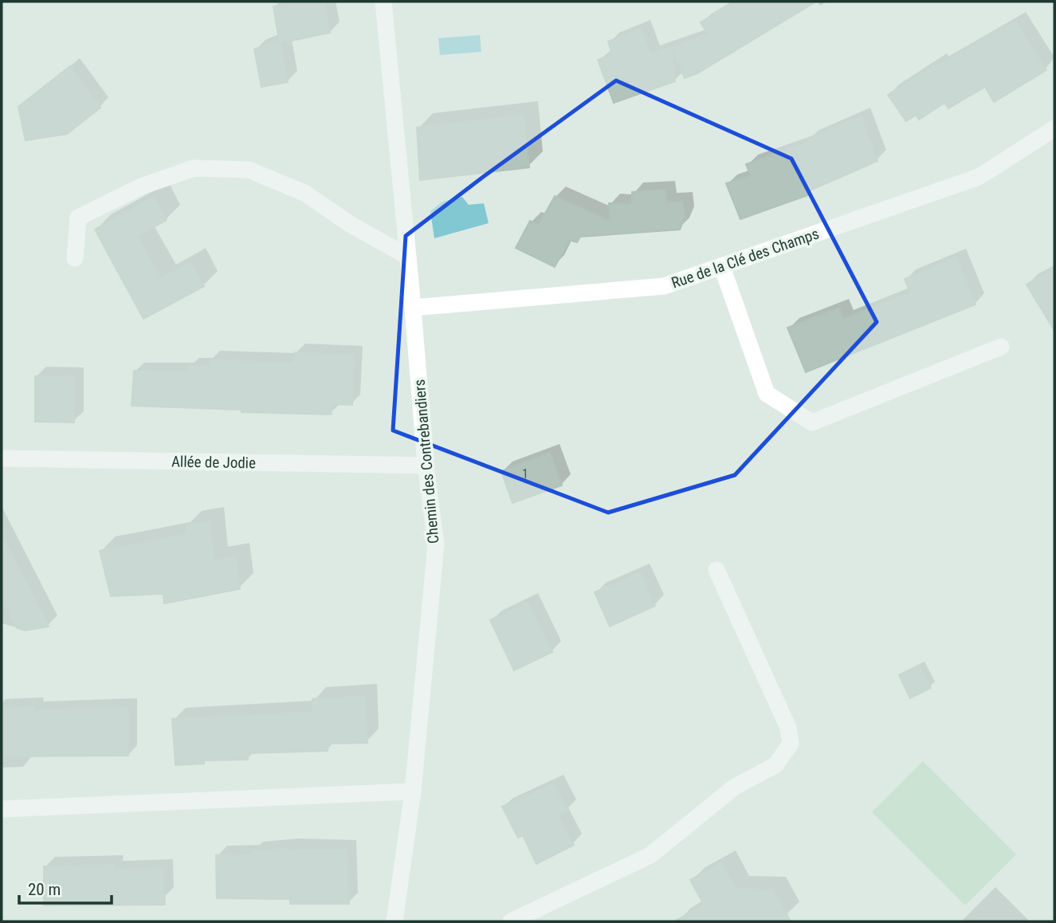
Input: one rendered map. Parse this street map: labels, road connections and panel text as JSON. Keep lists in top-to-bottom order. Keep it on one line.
{"streets":{"street":["Rue de la Clé des Champs","Chemin des Contrebandiers","Allée de Jodie"]},"crossings":[["Rue de la Clé des Champs","Chemin des Contrebandiers"],["Chemin des Contrebandiers","Allée de Jodie"]],"house_numbers":["1"],"scale_bar":"20 m"}
